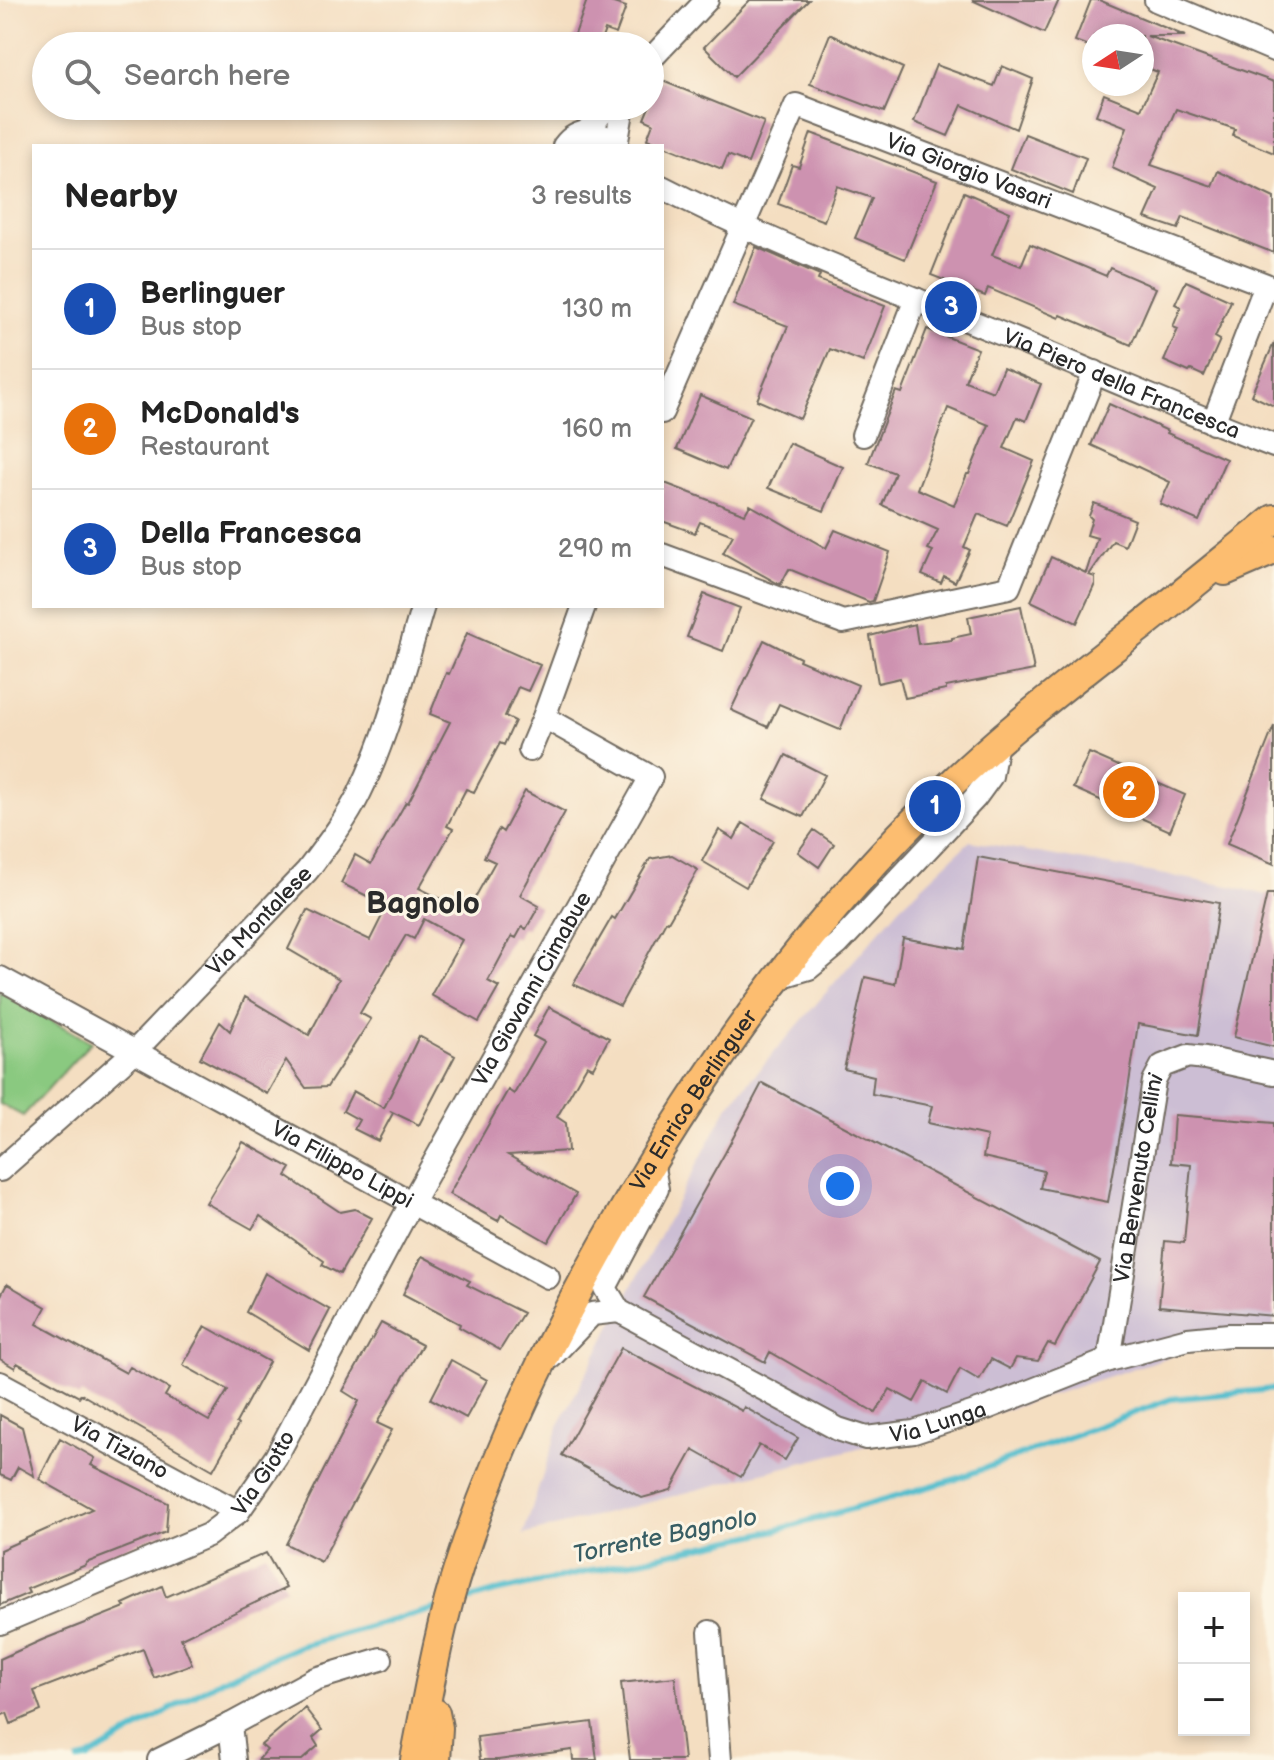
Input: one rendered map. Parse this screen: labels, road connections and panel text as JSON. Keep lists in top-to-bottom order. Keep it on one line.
{"streets":{"main road":["Via Enrico Berlinguer"],"street":["Via Giorgio Vasari","Via Piero della Francesca","Via Montalese","Via Giovanni Cimabue","Via Filippo Lippi","Via Benvenuto Cellini","Via Lunga","Via Tiziano","Via Giotto"]},"crossings":[["Via Giorgio Vasari","Via Piero della Francesca"],["Via Montalese","Via Filippo Lippi"],["Via Giovanni Cimabue","Via Filippo Lippi"],["Via Giovanni Cimabue","Via Giotto"],["Via Filippo Lippi","Via Giotto"],["Via Benvenuto Cellini","Via Lunga"],["Via Tiziano","Via Giotto"]],"districts":["Bagnolo"],"water":["Torrente Bagnolo"],"north":"left","page":{"search":"Search here","heading":["Nearby","3 results"],"list":[{"mark":"1","name":"Berlinguer","note":"Bus stop","value":"130 m"},{"mark":"2","name":"McDonald's","note":"Restaurant","value":"160 m"},{"mark":"3","name":"Della Francesca","note":"Bus stop","value":"290 m"}],"pins":["3","2","1"],"map_buttons":["+","−"]}}
